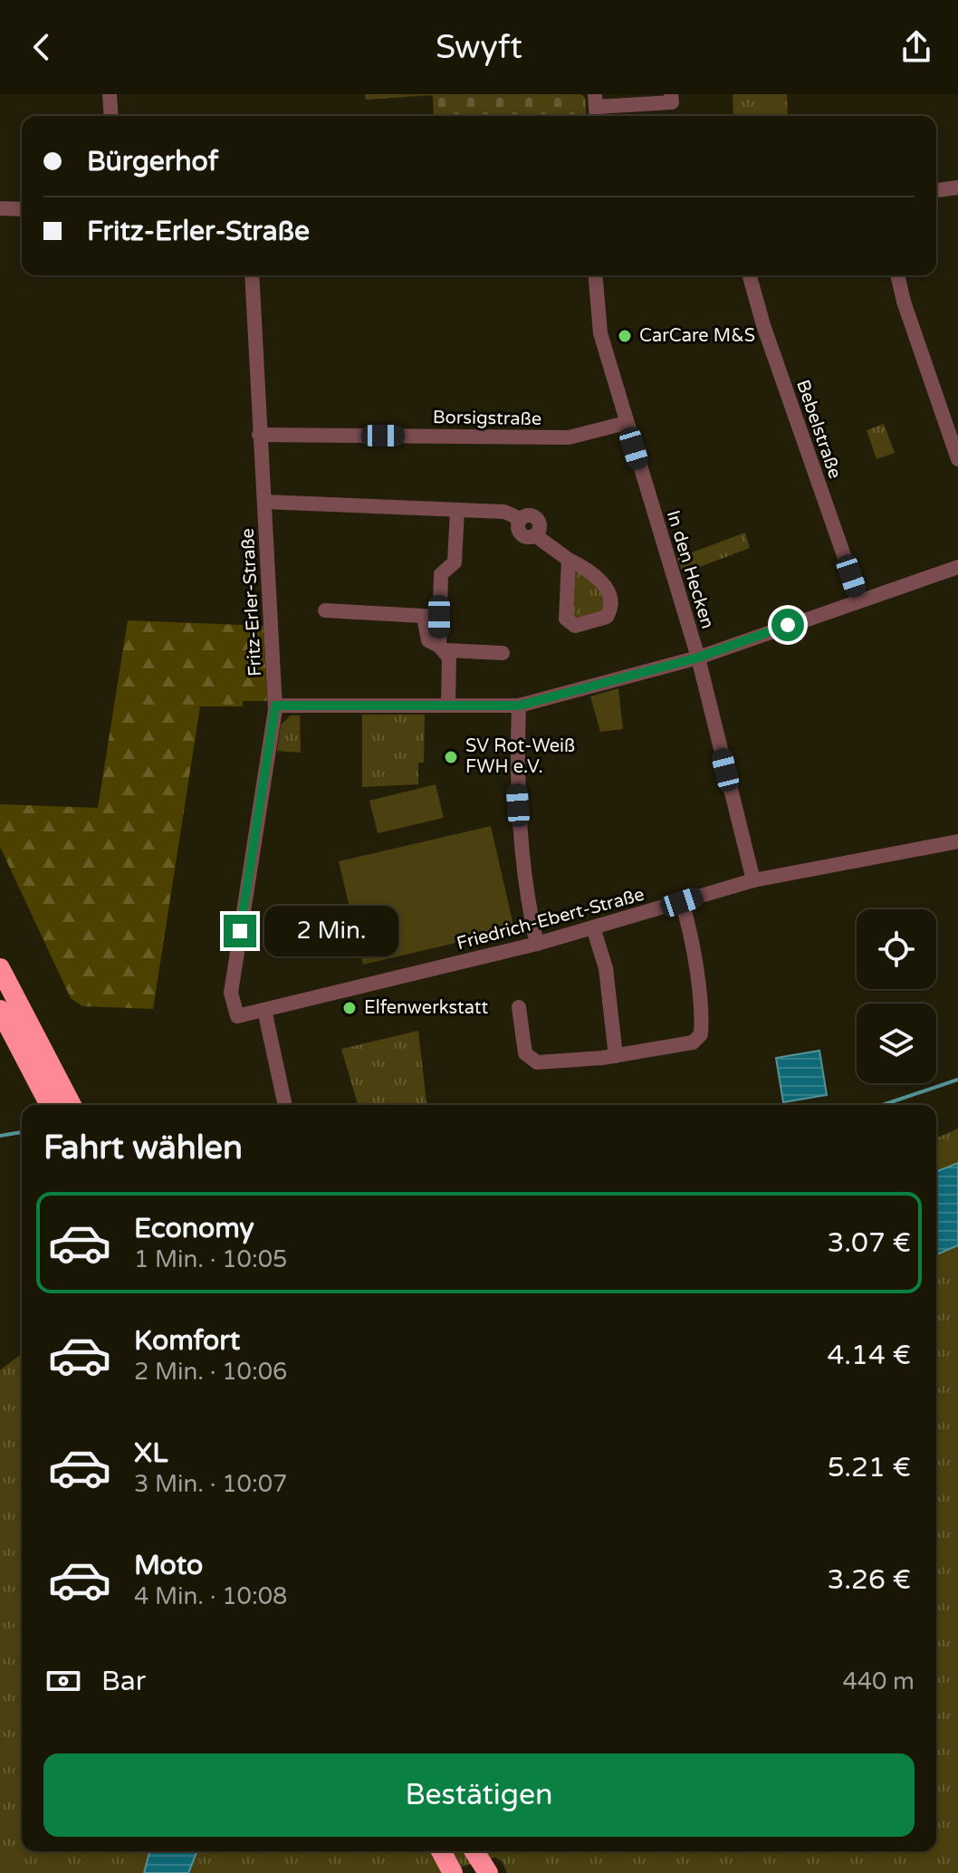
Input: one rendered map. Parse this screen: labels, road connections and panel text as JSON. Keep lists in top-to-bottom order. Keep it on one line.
{"streets":{"street":["Borsigstraße","Bebelstraße","In den Hecken","Fritz-Erler-Straße","Friedrich-Ebert-Straße"]},"crossings":[["Borsigstraße","In den Hecken"],["Borsigstraße","Fritz-Erler-Straße"],["In den Hecken","Friedrich-Ebert-Straße"],["Fritz-Erler-Straße","Friedrich-Ebert-Straße"]],"places":["CarCare M&S","SV Rot-Weiß FWH e.V.","Elfenwerkstatt"],"page":{"header":"Swyft","banner":["Bürgerhof","Fritz-Erler-Straße"],"bubble":"2 Min.","heading":"Fahrt wählen","list":[{"name":"Economy","note":"1 Min. · 10:05","value":"3.07 €"},{"name":"Komfort","note":"2 Min. · 10:06","value":"4.14 €"},{"name":"XL","note":"3 Min. · 10:07","value":"5.21 €"},{"name":"Moto","note":"4 Min. · 10:08","value":"3.26 €"}],"pay":["Bar","440 m"],"buttons":"Bestätigen"}}
